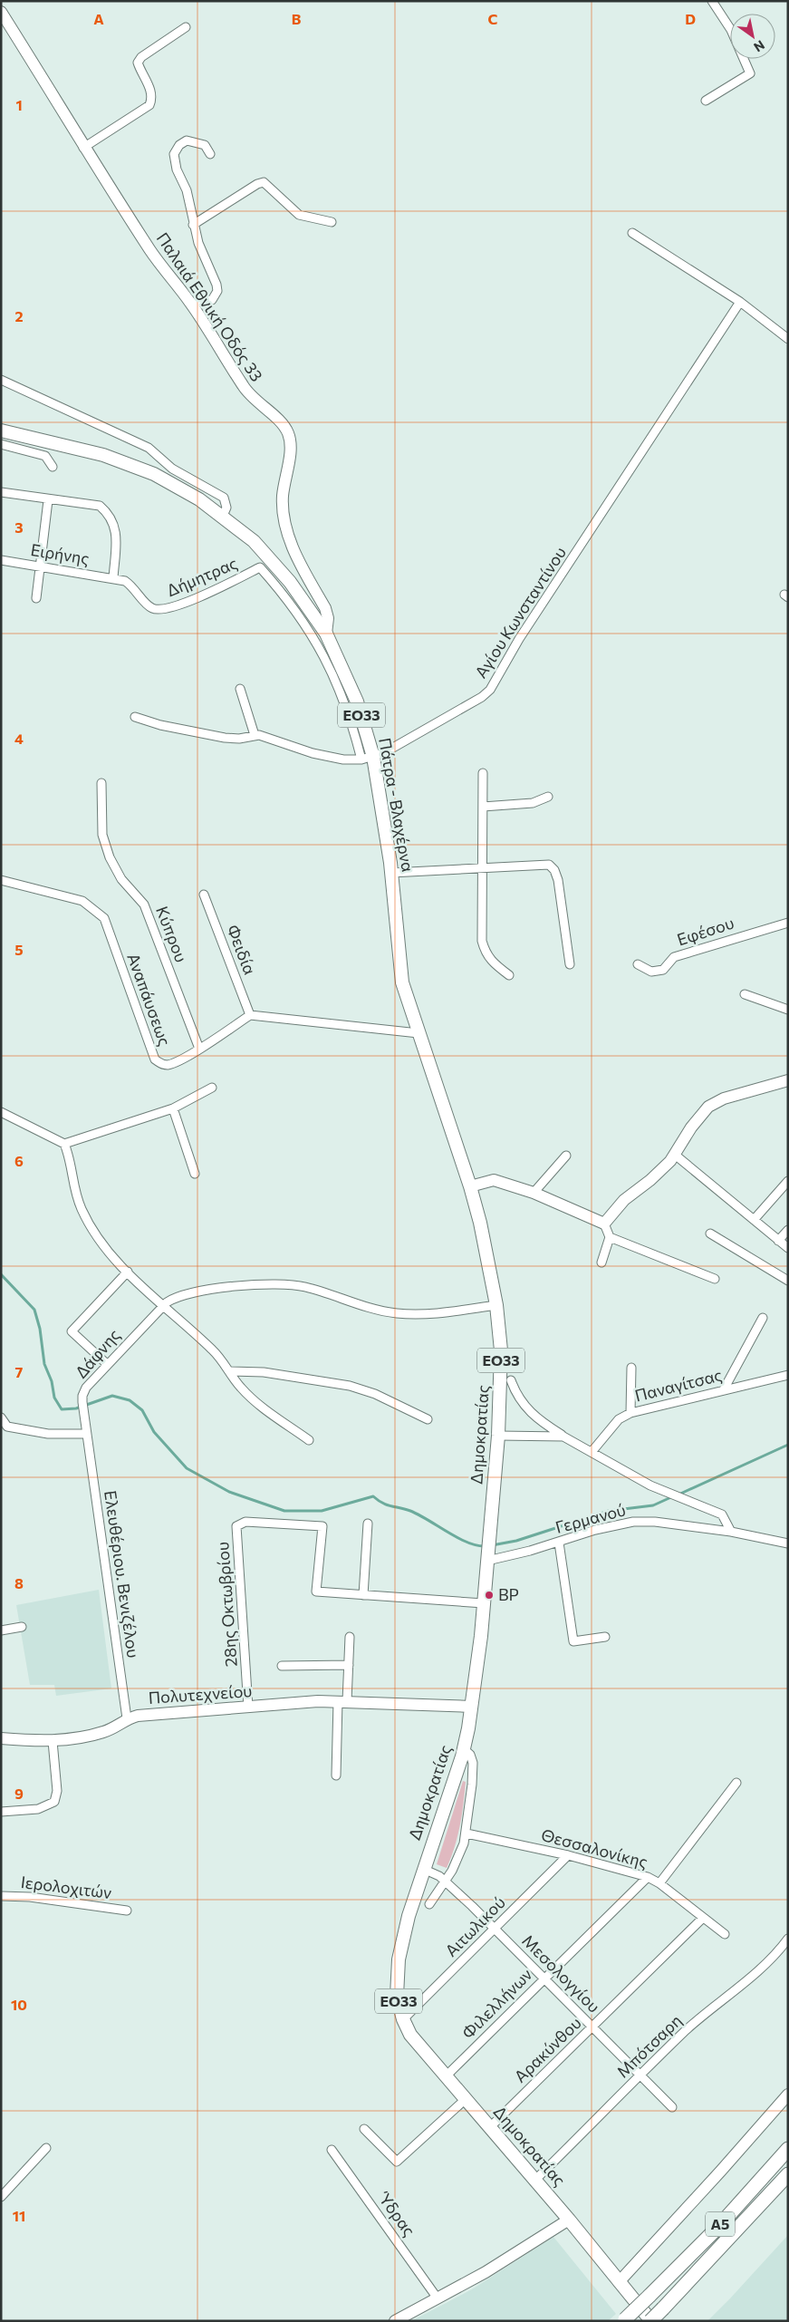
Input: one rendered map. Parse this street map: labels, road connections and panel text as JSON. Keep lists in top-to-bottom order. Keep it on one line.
{"streets":{"highway":["Α5"],"main road":["ΕΟ33","Πάτρα - Βλαχέρνα","Δημοκρατίας"],"street":["Παλαιά Εθνική Οδός 33","Ειρήνης","Δήμητρας","Αγίου Κωνσταντίνου","Εφέσου","Κύπρου","Φειδία","Αναπάυσεως","Δάφνης","Παναγίτσας","Γερμανού","Ελευθέριου. Βενιζέλου","28ης Οκτωβρίου","Πολυτεχνείου","Θεσσαλονίκης","Ιερολοχιτών","Αιτωλικού","Μεσολογγίου","Φιλελλήνων","Μπότσαρη","Αρακύνθου","Ύδρας"]},"crossings":[["Παλαιά Εθνική Οδός 33","Πάτρα - Βλαχέρνα"],["Ειρήνης","Δήμητρας"],["Δήμητρας","Αγίου Κωνσταντίνου"],["Δήμητρας","Πάτρα - Βλαχέρνα"],["Αγίου Κωνσταντίνου","Πάτρα - Βλαχέρνα"],["Πάτρα - Βλαχέρνα","Δημοκρατίας"],["Κύπρου","Αναπάυσεως"],["Φειδία","Αναπάυσεως"],["Δάφνης","Ελευθέριου. Βενιζέλου"],["Δημοκρατίας","Γερμανού"],["Δημοκρατίας","Πολυτεχνείου"],["Δημοκρατίας","Αιτωλικού"],["Δημοκρατίας","Μεσολογγίου"],["Δημοκρατίας","Φιλελλήνων"],["Δημοκρατίας","Μπότσαρη"],["Δημοκρατίας","Αρακύνθου"],["Δημοκρατίας","Α5"],["Ελευθέριου. Βενιζέλου","Πολυτεχνείου"],["28ης Οκτωβρίου","Πολυτεχνείου"],["Θεσσαλονίκης","Αιτωλικού"],["Θεσσαλονίκης","Φιλελλήνων"],["Θεσσαλονίκης","Αρακύνθου"],["Αιτωλικού","Μεσολογγίου"],["Μεσολογγίου","Φιλελλήνων"],["Μεσολογγίου","Μπότσαρη"],["Μεσολογγίου","Αρακύνθου"]],"places":["BP"],"north":"bottom right","grid":{"columns":["A","B","C","D"],"rows":["1","2","3","4","5","6","7","8","9","10","11"]}}
